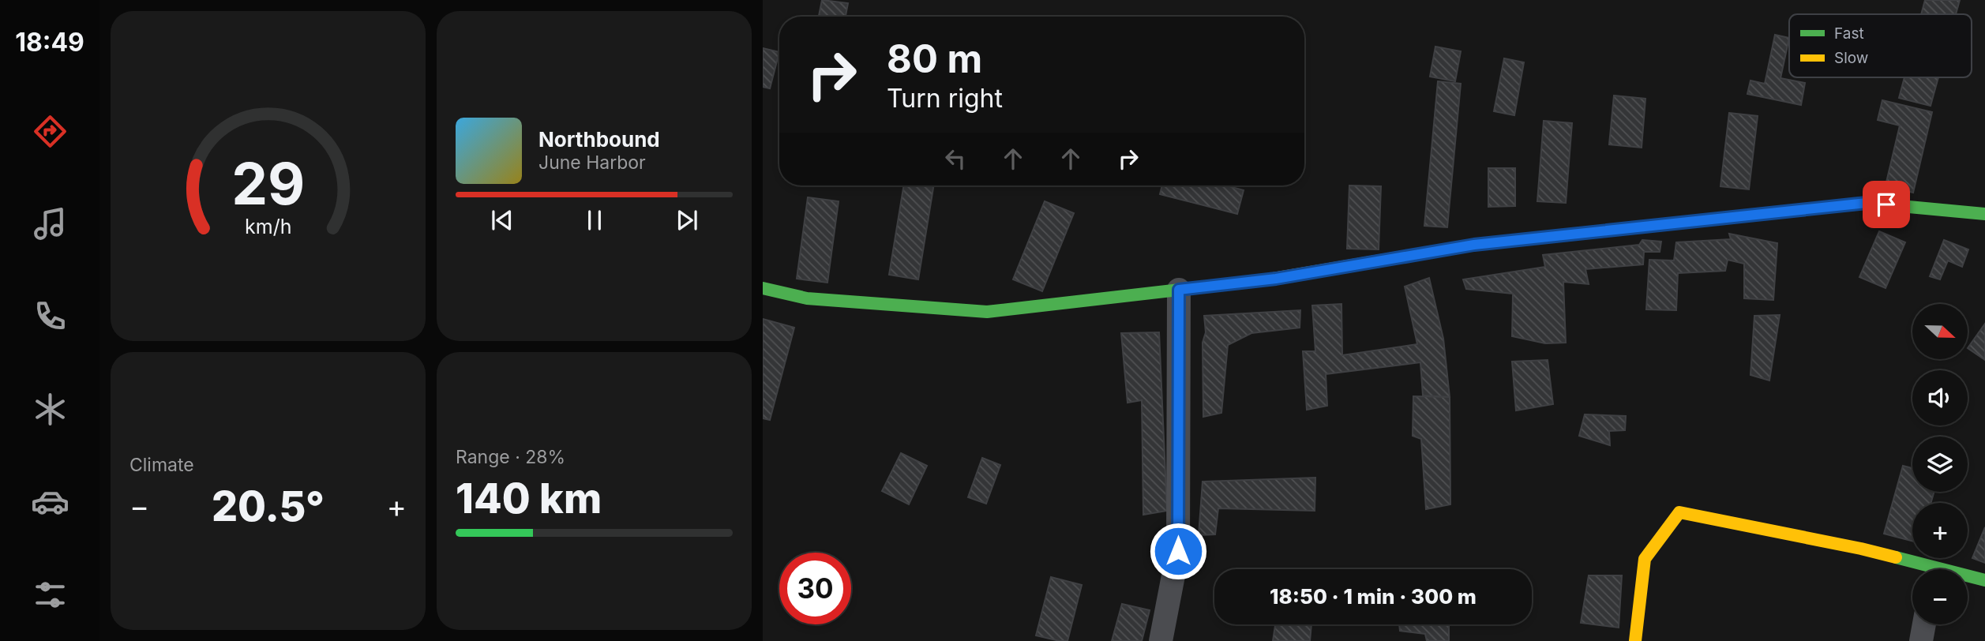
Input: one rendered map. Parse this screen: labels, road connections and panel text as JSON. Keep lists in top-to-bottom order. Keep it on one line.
{"legend":["Fast","Slow"],"north":"right","page":{"tabs":"18:49","turn":["80 m","Turn right"],"song":["Northbound","June Harbor"],"map_buttons":["+","−"],"tile":["Climate",["Range · 28%","140 km"]],"heat":["−","20.5°","+"],"limit":"30","trip":"18:50 · 1 min · 300 m","gauge":["29","km/h"]}}
